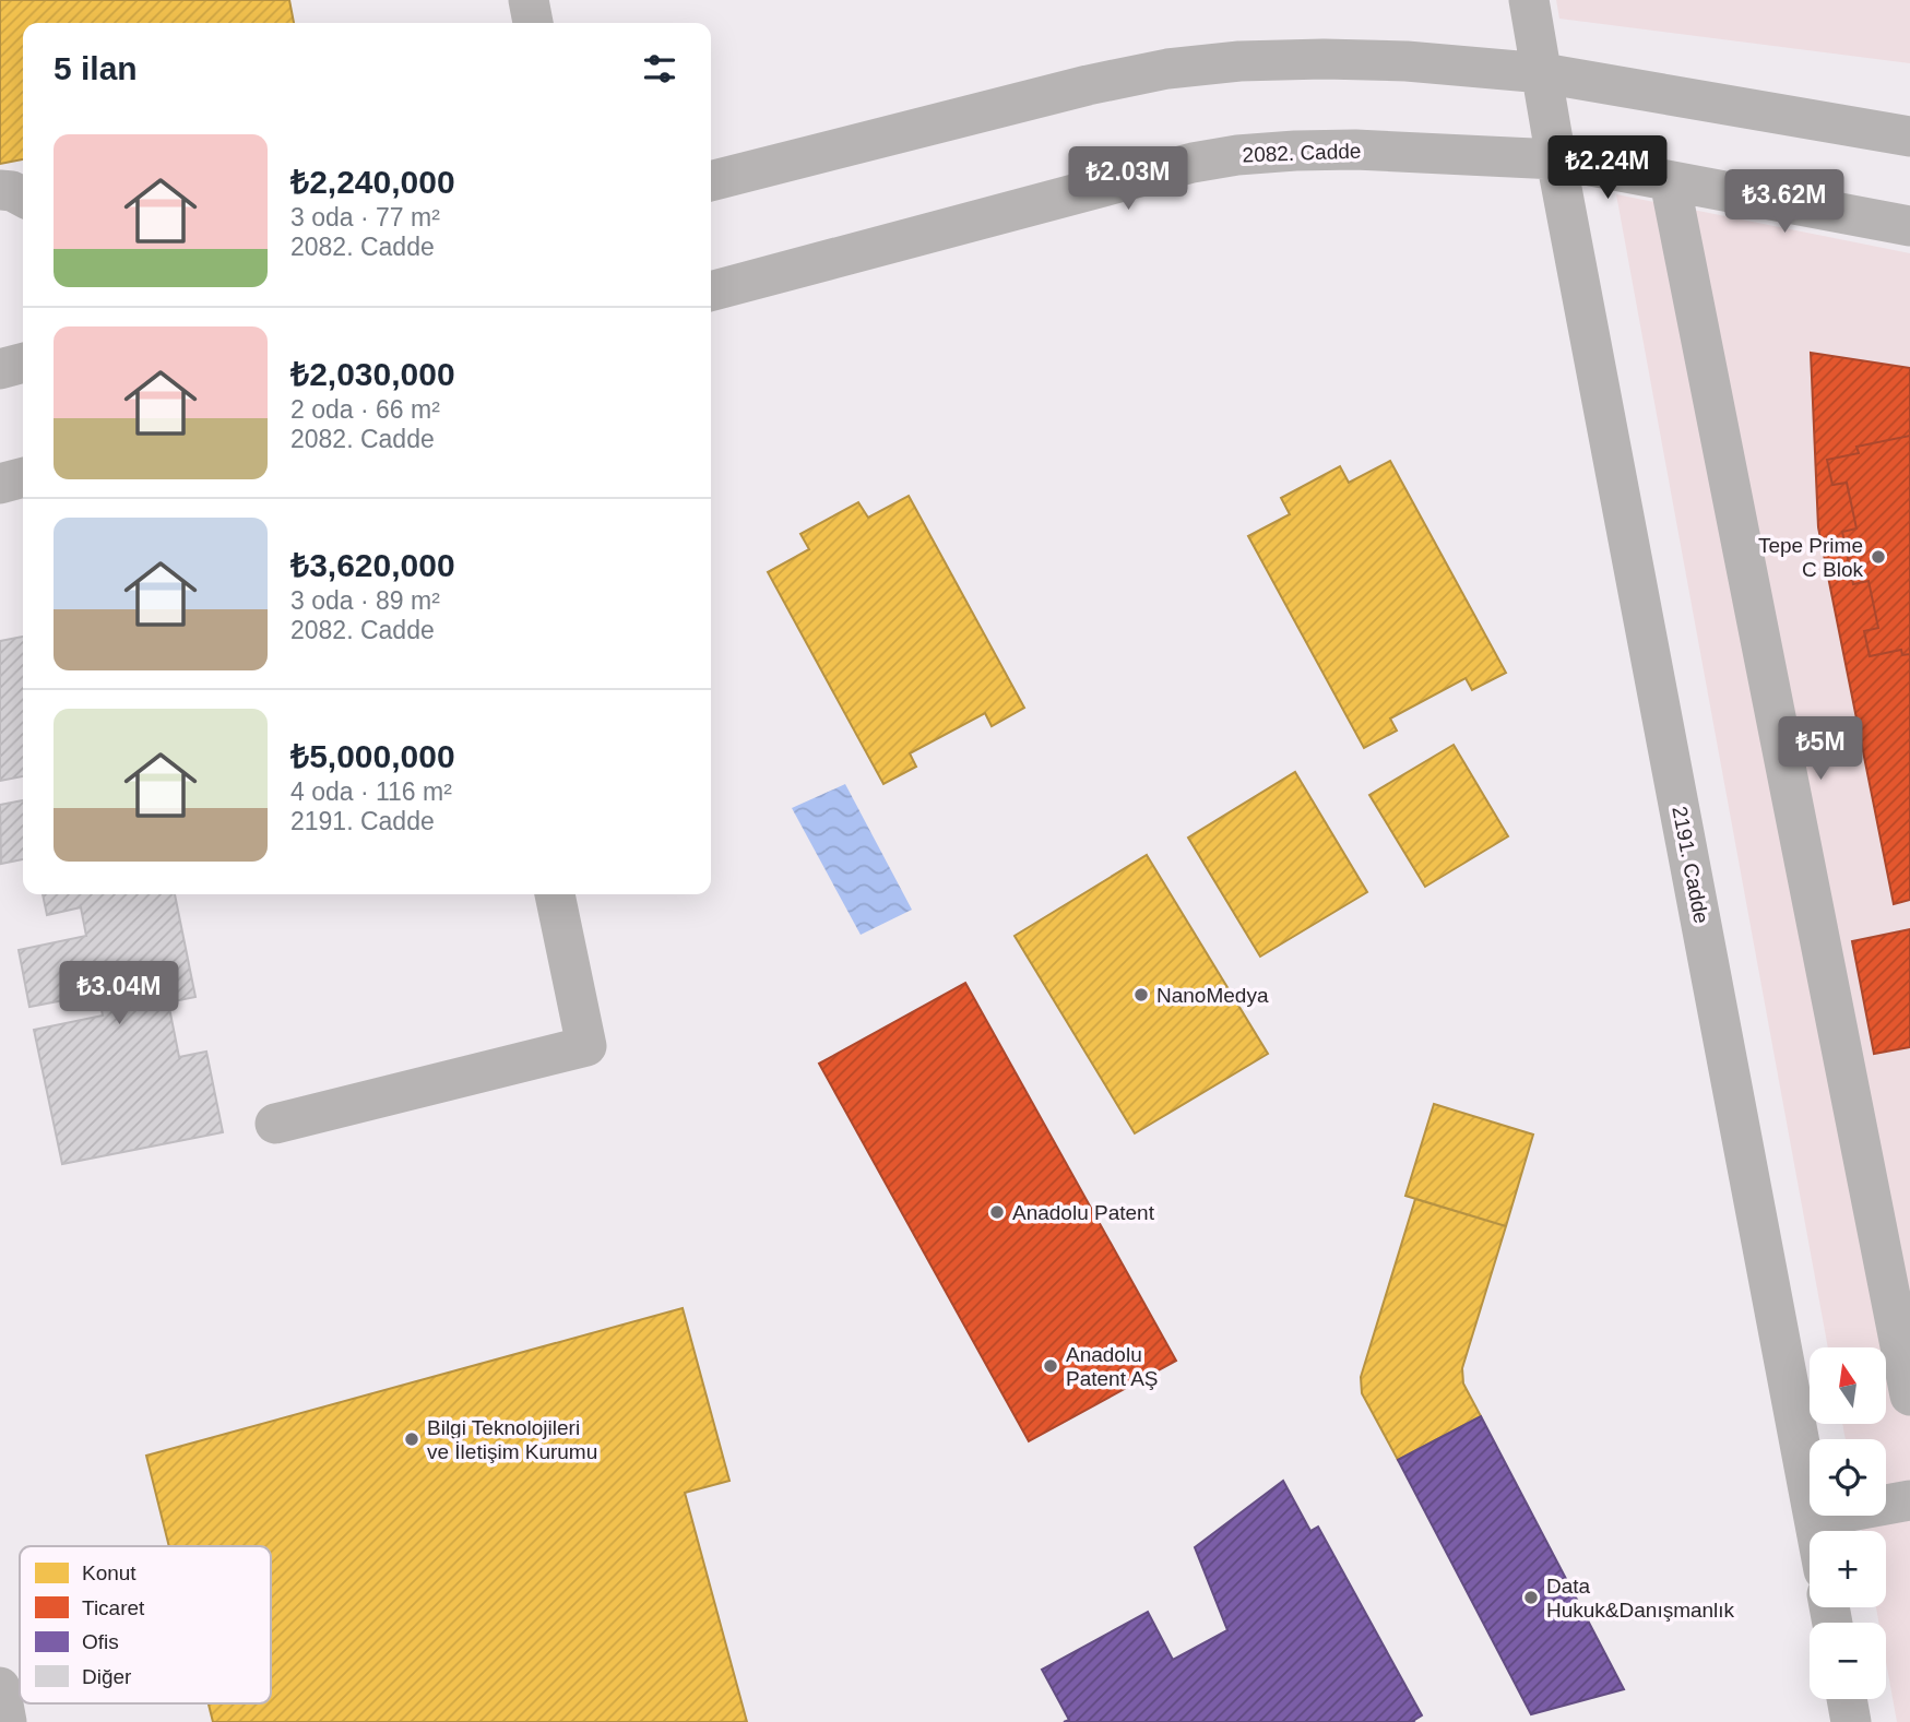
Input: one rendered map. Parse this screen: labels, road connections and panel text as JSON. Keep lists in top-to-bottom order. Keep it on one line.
{"streets":{"street":["2082. Cadde","2191. Cadde"]},"crossings":[["2082. Cadde","2191. Cadde"]],"places":["Tepe Prime C Blok","NanoMedya","Anadolu Patent","Anadolu Patent AŞ","Bilgi Teknolojileri ve İletişim Kurumu","Data Hukuk&Danışmanlık"],"legend":["Konut","Ticaret","Ofis","Diğer"],"north":"top","page":{"heading":"5 ilan","list":[{"name":"₺2,240,000","note":"3 oda · 77 m² · 2082. Cadde"},{"name":"₺2,030,000","note":"2 oda · 66 m² · 2082. Cadde"},{"name":"₺3,620,000","note":"3 oda · 89 m² · 2082. Cadde"},{"name":"₺5,000,000","note":"4 oda · 116 m² · 2191. Cadde"}],"price":["₺2.24M","₺2.03M","₺3.62M","₺5M","₺3.04M"],"map_buttons":["+","−"]}}
